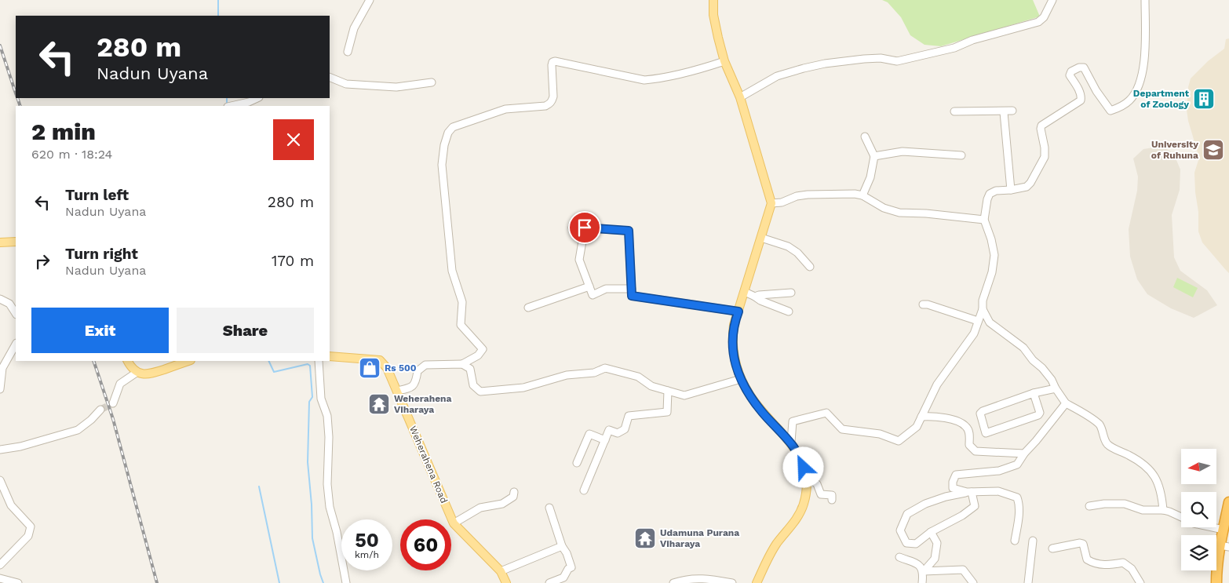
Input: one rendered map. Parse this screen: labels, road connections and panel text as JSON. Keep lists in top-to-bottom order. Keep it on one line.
{"streets":{"main road":["Weherahena Road"]},"places":{"building":["Department of Zoology"],"school or university":["University of Ruhuna"],"shop":["Rs 500"],"temple":["Weherahena Viharaya","Udamuna Purana Viharaya"]},"north":"left","page":{"turn":["280 m","Nadun Uyana"],"heading":["2 min","620 m · 18:24"],"list":[{"name":"Turn left","note":"Nadun Uyana","value":"280 m"},{"name":"Turn right","note":"Nadun Uyana","value":"170 m"}],"buttons":["Exit","Share"],"speed":"50 km/h","limit":"60"}}
